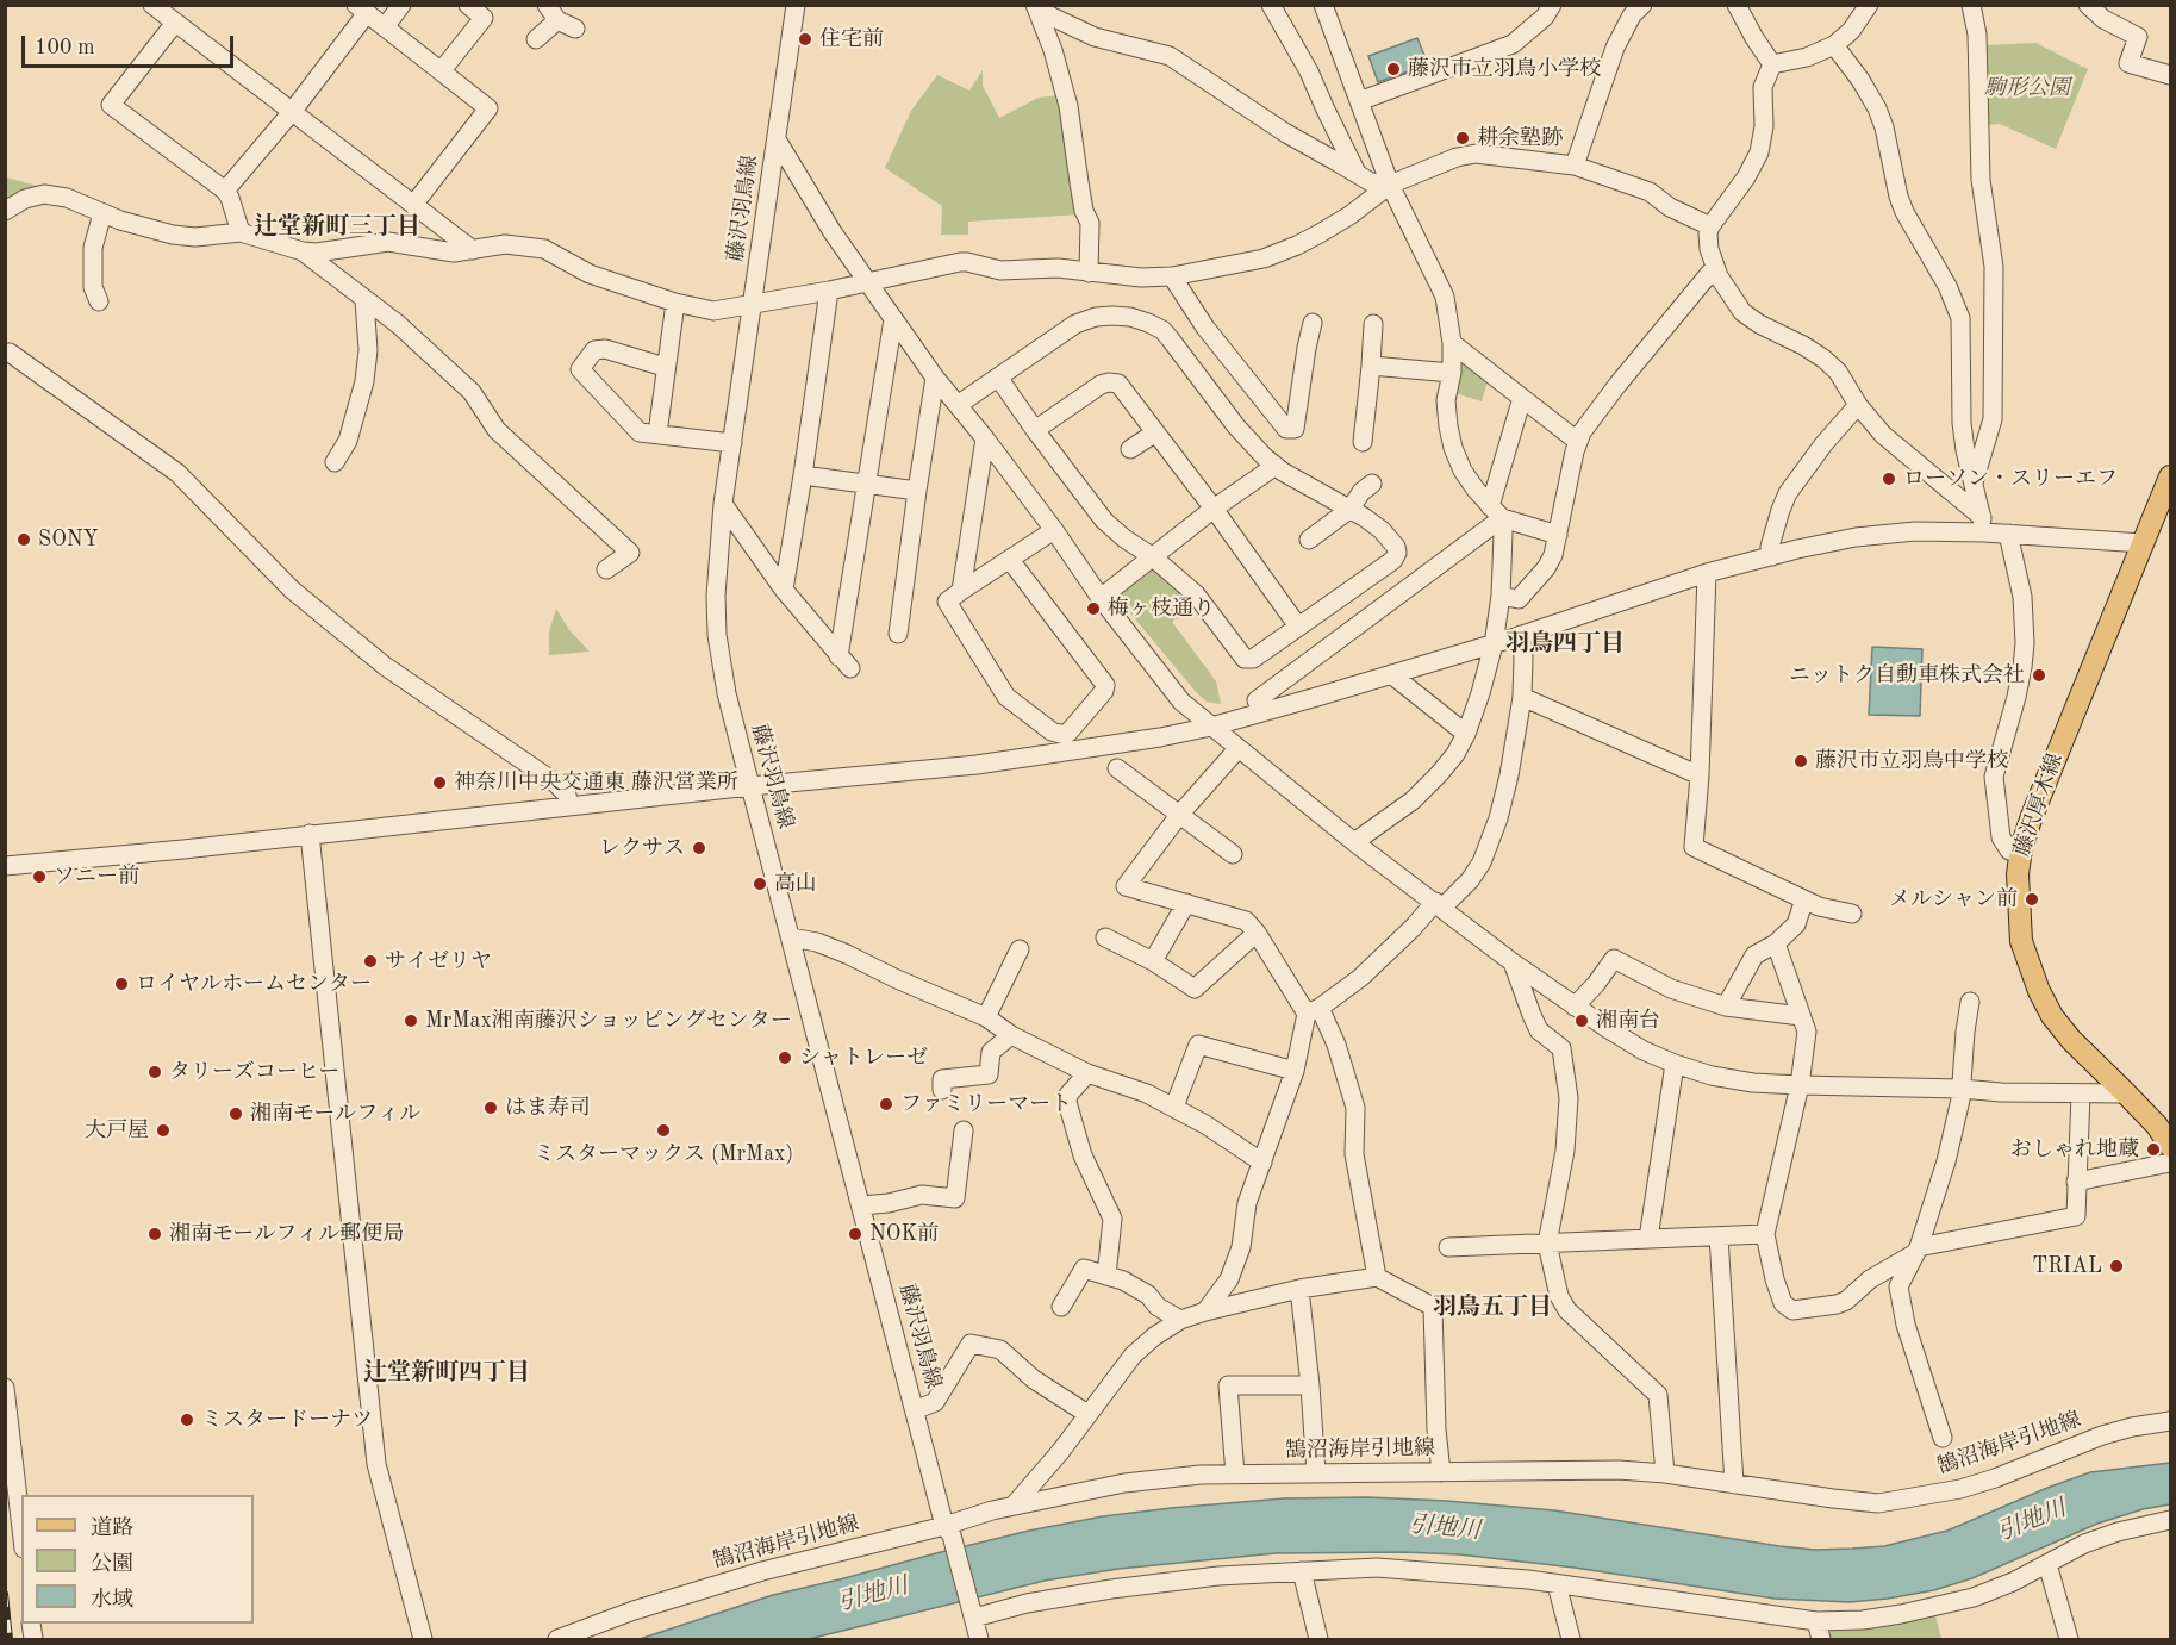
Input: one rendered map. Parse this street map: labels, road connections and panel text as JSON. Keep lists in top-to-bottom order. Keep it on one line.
{"streets":{"main road":["藤沢厚木線"],"street":["藤沢羽鳥線","鵠沼海岸引地線"]},"crossings":[["藤沢羽鳥線","鵠沼海岸引地線"]],"districts":["辻堂新町三丁目","羽鳥四丁目","羽鳥五丁目","辻堂新町四丁目"],"water":["引地川"],"parks":["駒形公園"],"places":["住宅前","藤沢市立羽鳥小学校","耕余塾跡","ローソン・スリーエフ","SONY","梅ヶ枝通り","ニットク自動車株式会社","藤沢市立羽鳥中学校","神奈川中央交通東 藤沢営業所","レクサス","ソニー前","高山","メルシャン前","サイゼリヤ","ロイヤルホームセンター","MrMax湘南藤沢ショッピングセンター","湘南台","シャトレーゼ","タリーズコーヒー","ファミリーマート","はま寿司","湘南モールフィル","大戸屋","ミスターマックス (MrMax)","おしゃれ地蔵","湘南モールフィル郵便局","NOK前","TRIAL","ミスタードーナツ"],"legend":["道路","公園","水域"],"scale_bar":"100 m"}
